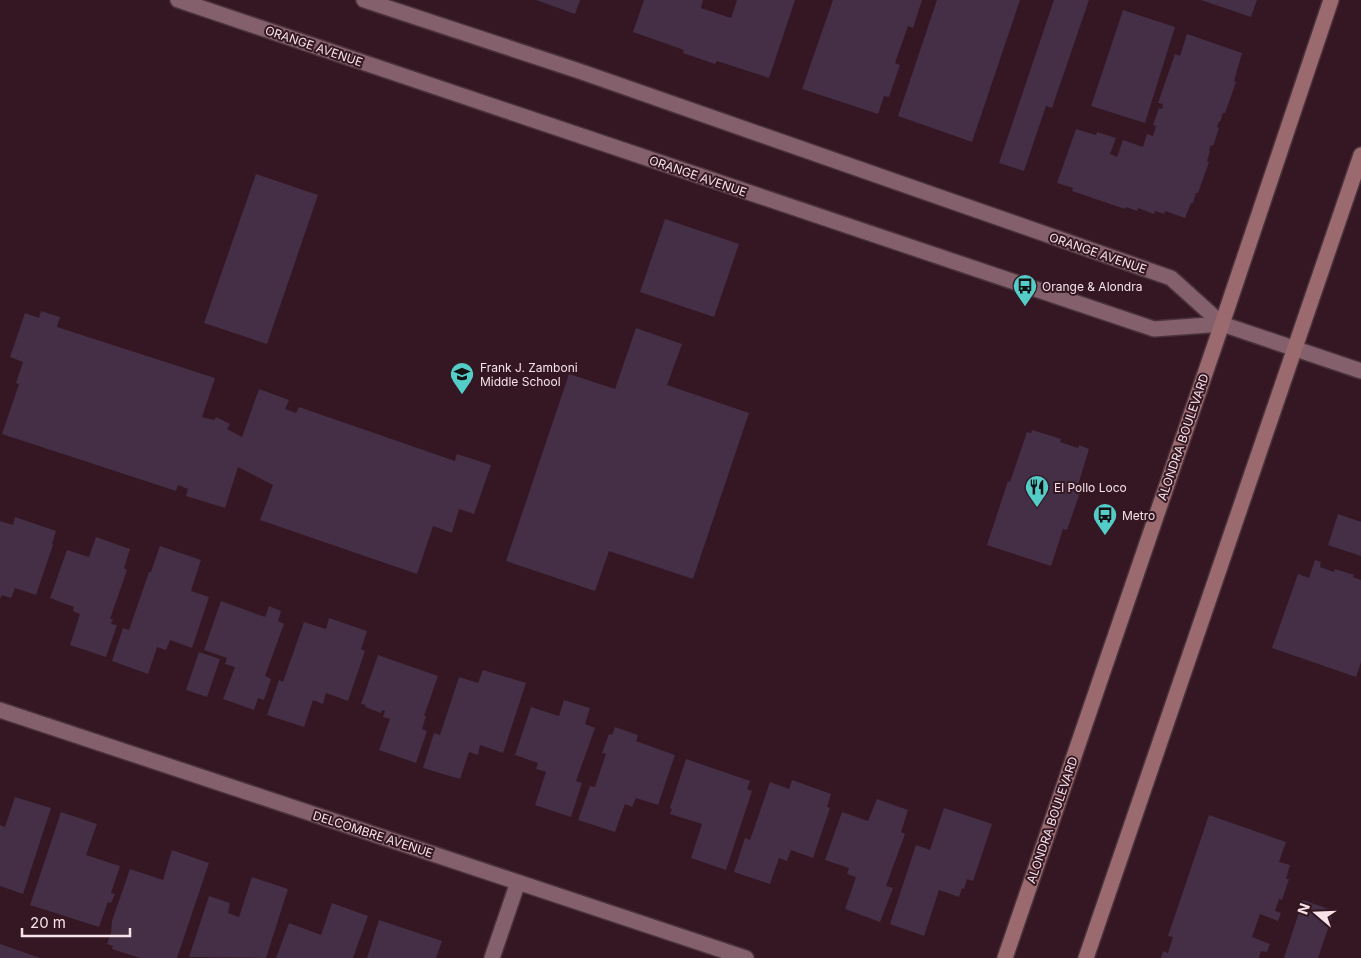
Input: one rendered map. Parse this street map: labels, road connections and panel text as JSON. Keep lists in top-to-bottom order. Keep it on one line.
{"streets":{"main road":["ALONDRA BOULEVARD"],"street":["ORANGE AVENUE","DELCOMBRE AVENUE"]},"crossings":[["ORANGE AVENUE","ALONDRA BOULEVARD"]],"places":{"bus stop":["Orange & Alondra","Metro"],"school or university":["Frank J. Zamboni Middle School"],"restaurant":["El Pollo Loco"]},"scale_bar":"20 m","north":"left"}
